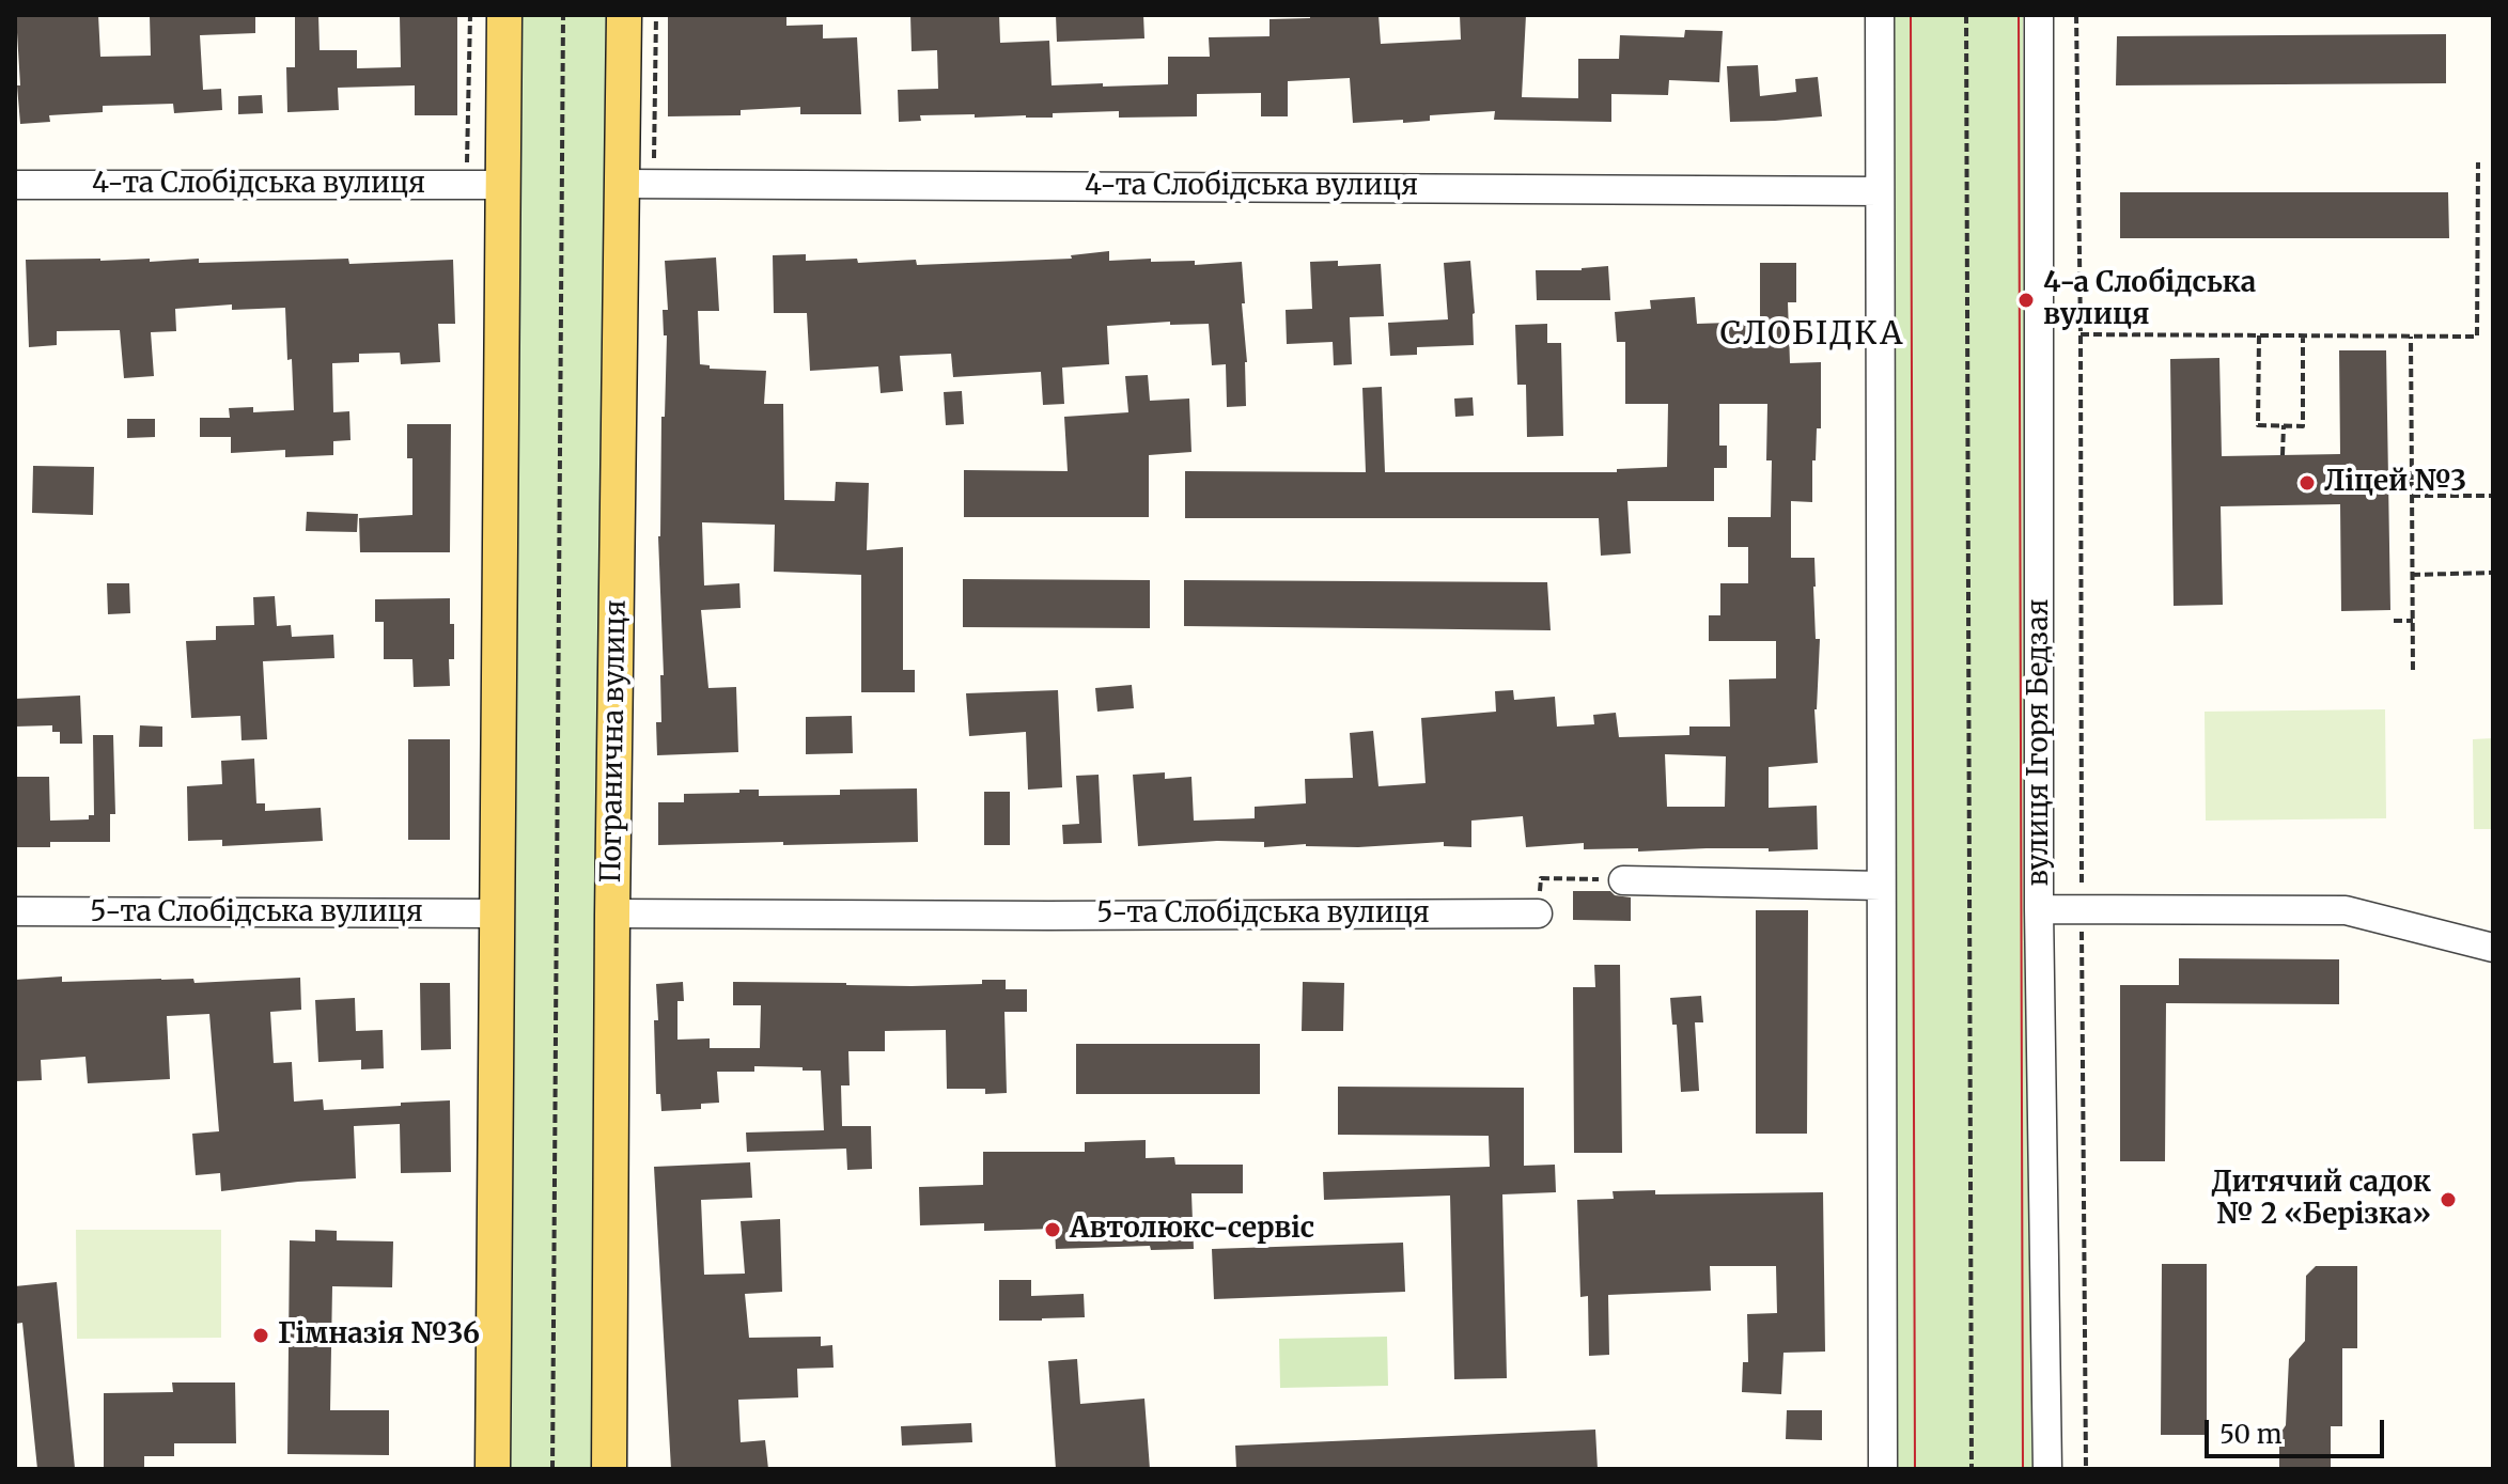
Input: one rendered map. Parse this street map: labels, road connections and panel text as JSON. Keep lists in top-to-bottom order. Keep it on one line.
{"streets":{"main road":["Погранична вулиця"],"street":["4-та Слобідська вулиця","вулиця Ігоря Бедзая","5-та Слобідська вулиця"]},"crossings":[["4-та Слобідська вулиця","Погранична вулиця"],["Погранична вулиця","5-та Слобідська вулиця"]],"districts":["СЛОБІДКА"],"places":["4-а Слобідська вулиця","Ліцей №3","Дитячий садок № 2 «Берізка»","Автолюкс-сервіс","Гімназія №36"],"scale_bar":"50 m"}
